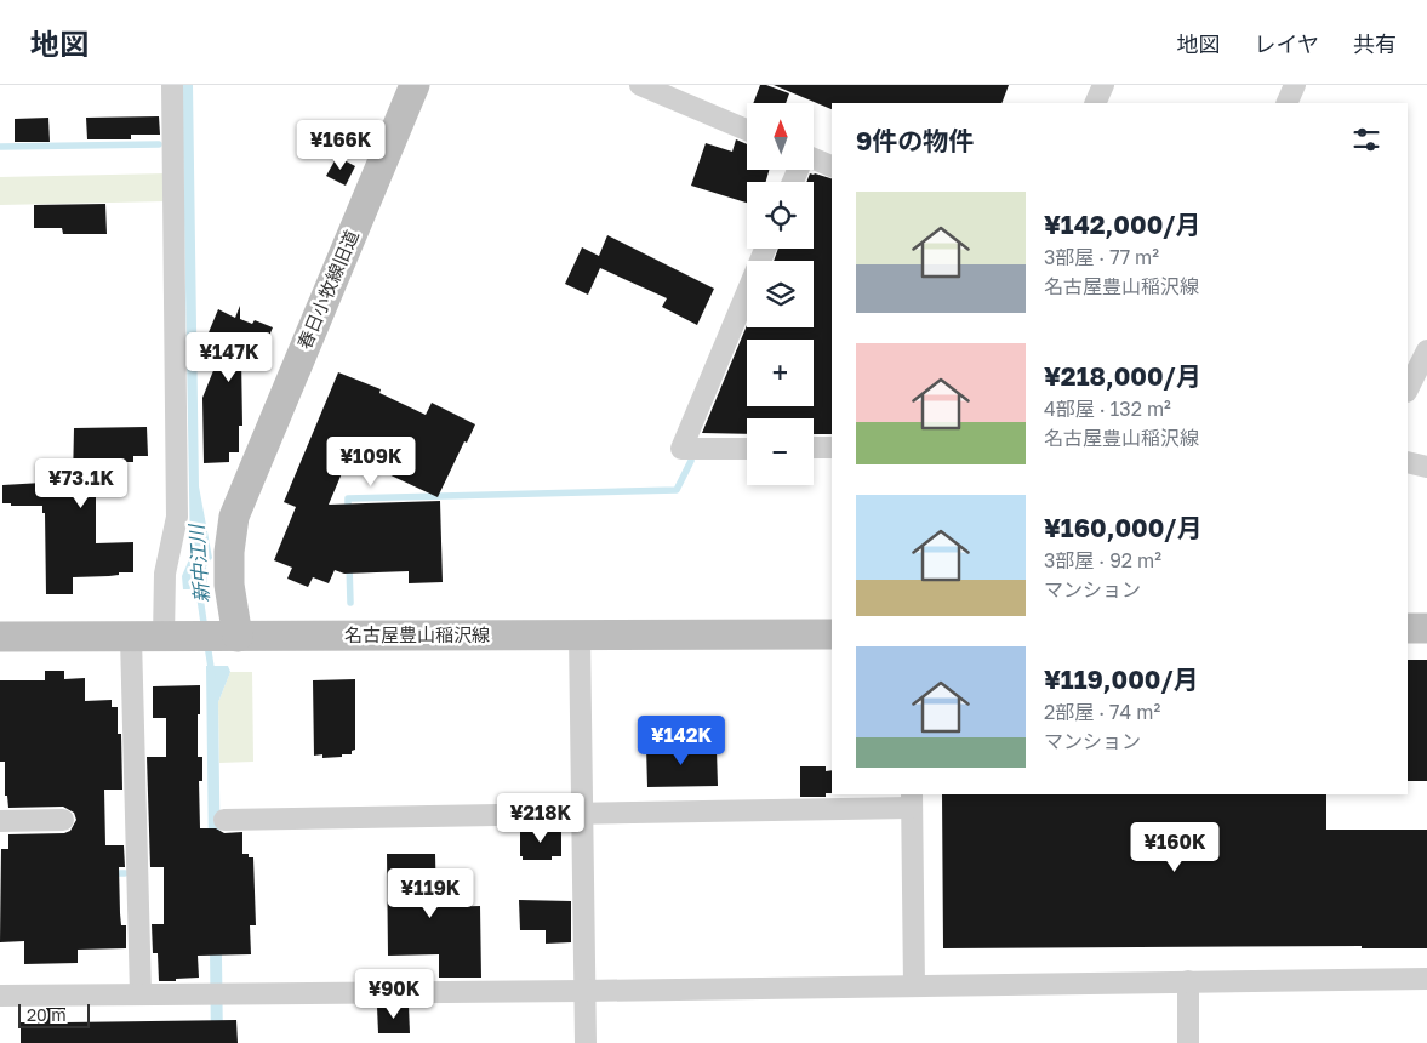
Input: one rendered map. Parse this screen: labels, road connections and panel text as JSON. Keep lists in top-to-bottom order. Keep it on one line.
{"streets":{"main road":["春日小牧線旧道","名古屋豊山稲沢線"]},"crossings":[["春日小牧線旧道","名古屋豊山稲沢線"]],"water":["新中江川"],"scale_bar":"20 m","north":"top","page":{"header":"地図","nav":["地図","レイヤ","共有"],"map_buttons":["+","−"],"heading":"9件の物件","price":["¥166K","¥147K","¥109K","¥73.1K","¥142K","¥218K","¥160K","¥119K","¥90K"],"list":[{"name":"¥142,000/月","note":"3部屋 · 77 m² · 名古屋豊山稲沢線"},{"name":"¥218,000/月","note":"4部屋 · 132 m² · 名古屋豊山稲沢線"},{"name":"¥160,000/月","note":"3部屋 · 92 m² · マンション"},{"name":"¥119,000/月","note":"2部屋 · 74 m² · マンション"}],"scale":"20 m"}}
